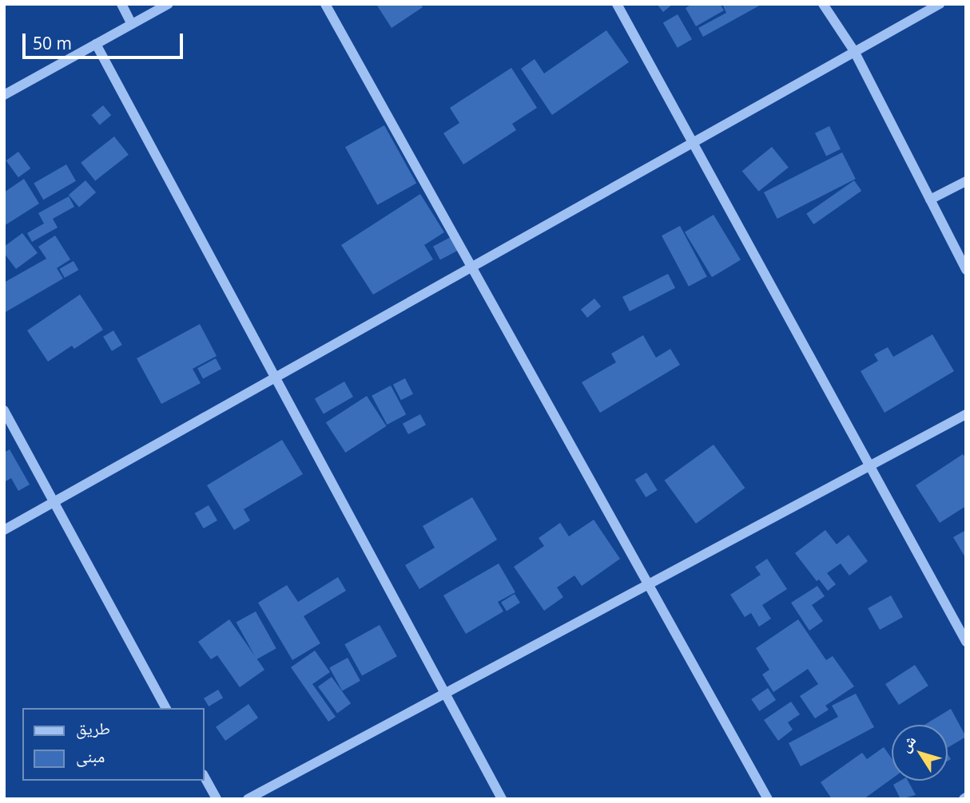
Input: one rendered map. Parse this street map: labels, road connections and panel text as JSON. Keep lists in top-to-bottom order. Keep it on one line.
{"legend":["طريق","مبنى"],"scale_bar":"50 m","north":"top left"}
